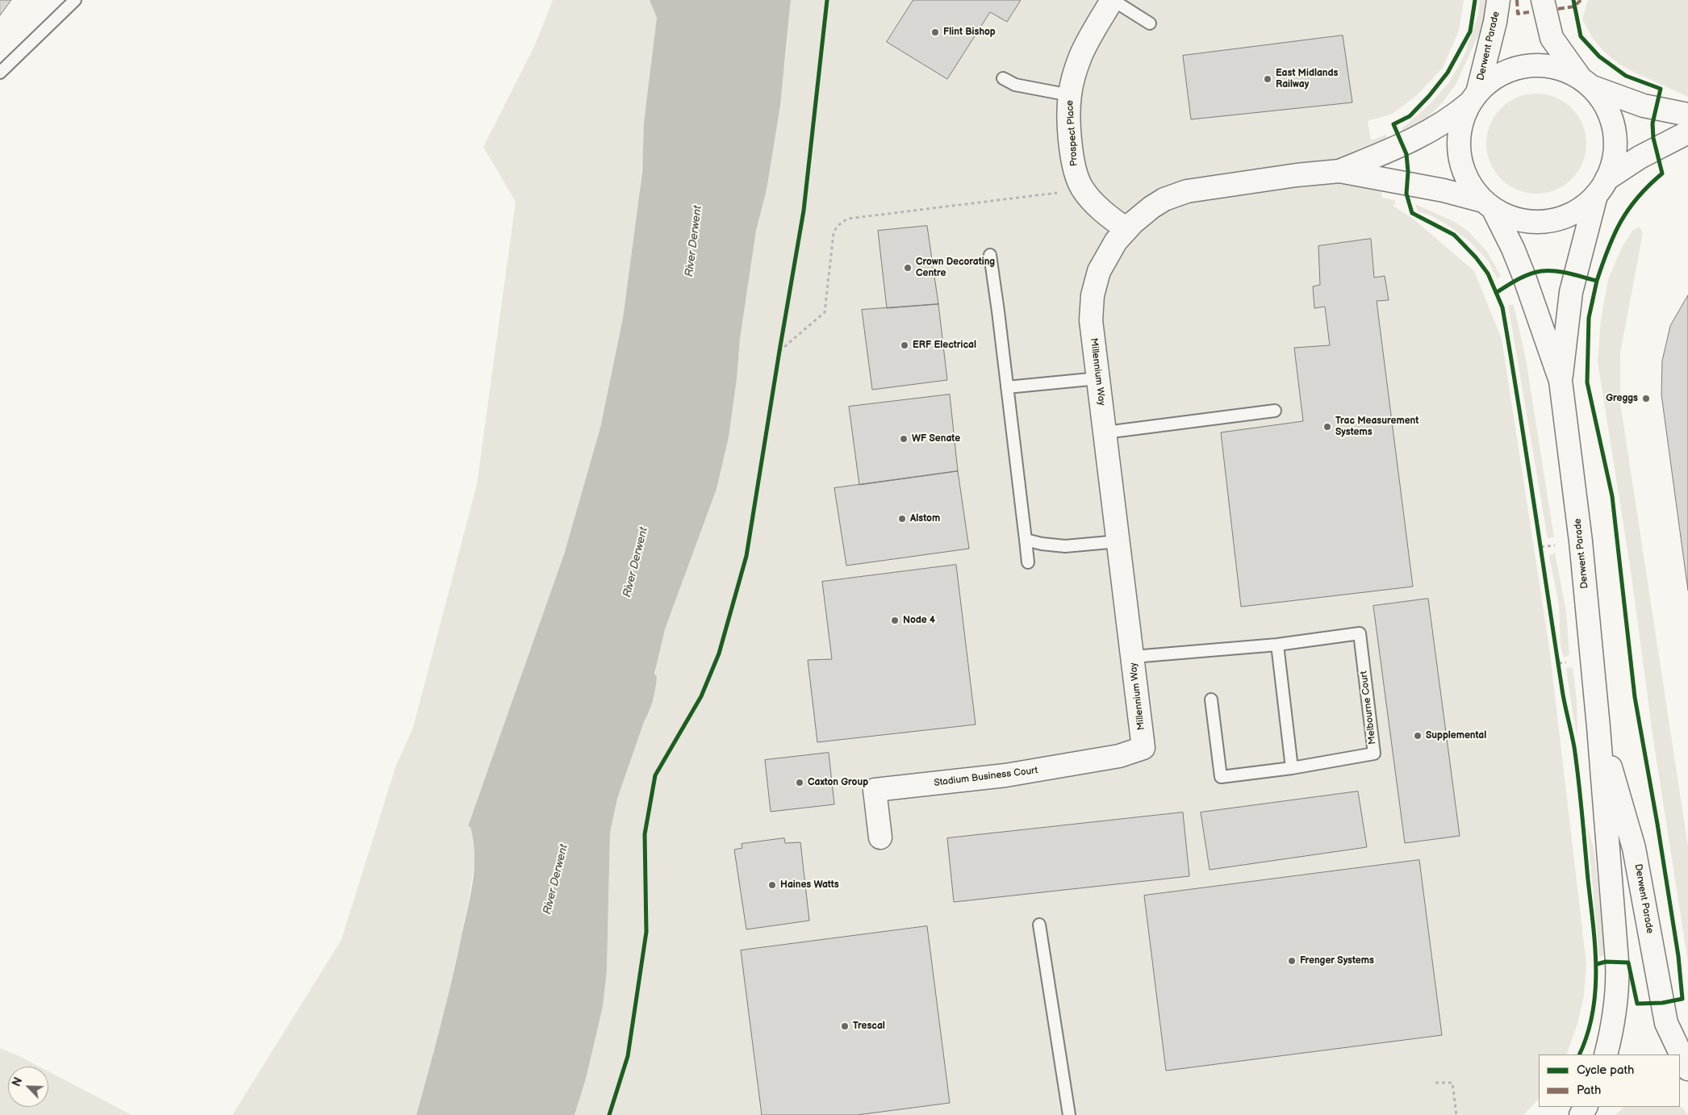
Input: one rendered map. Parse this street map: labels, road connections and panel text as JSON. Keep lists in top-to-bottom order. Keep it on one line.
{"streets":{"street":["Derwent Parade","Prospect Place","Millennium Way","Stadium Business Court"],"lane":["Melbourne Court"]},"crossings":[["Derwent Parade","Millennium Way"],["Prospect Place","Millennium Way"],["Millennium Way","Melbourne Court"],["Millennium Way","Stadium Business Court"]],"water":["River Derwent"],"places":["Flint Bishop","East Midlands Railway","Crown Decorating Centre","ERF Electrical","Greggs","Trac Measurement Systems","WF Senate","Alstom","Node 4","Supplemental","Caxton Group","Haines Watts","Frenger Systems","Trescal"],"legend":["Cycle path","Path"],"north":"top left"}
